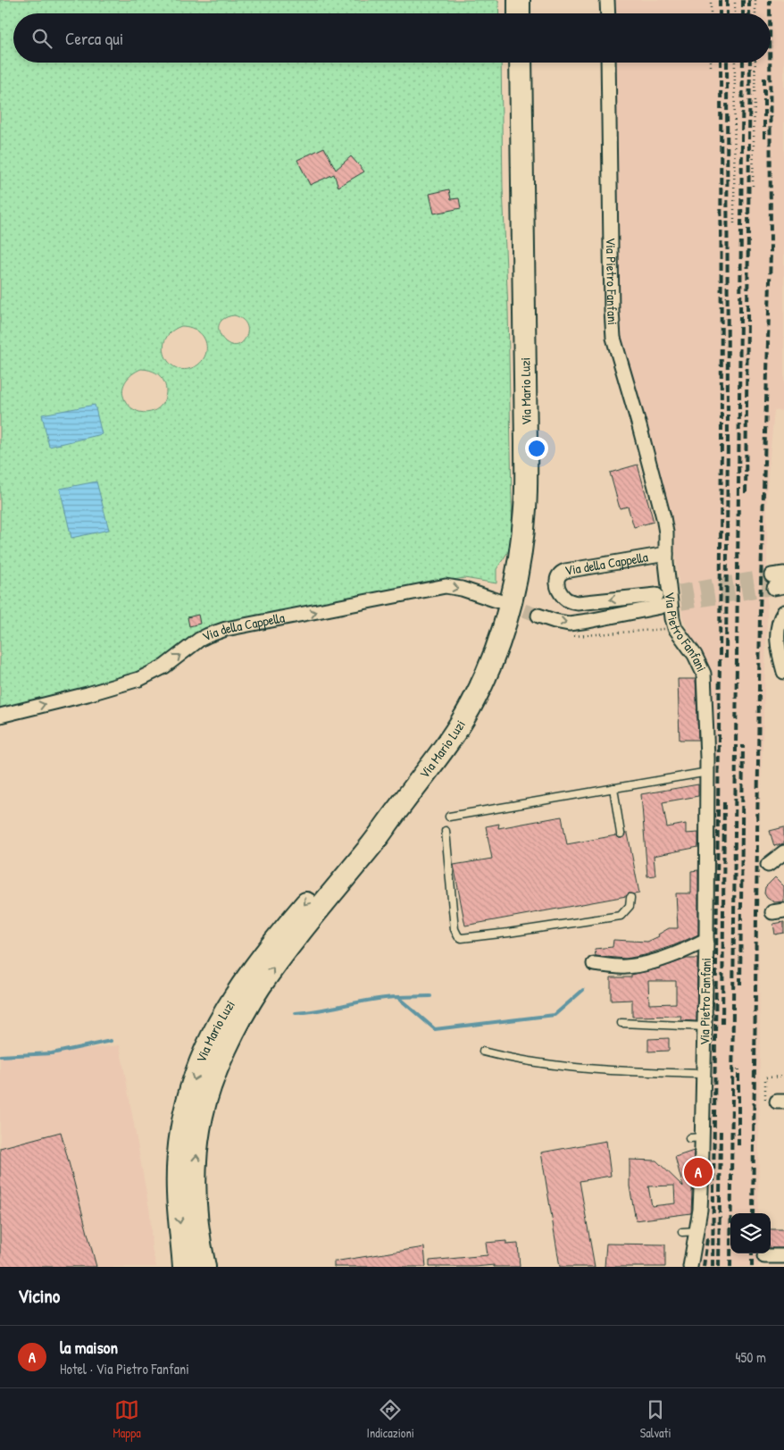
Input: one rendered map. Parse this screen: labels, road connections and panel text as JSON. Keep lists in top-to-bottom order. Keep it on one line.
{"streets":{"main road":["Via Mario Luzi"],"street":["Via Pietro Fanfani","Via della Cappella"]},"crossings":[["Via Pietro Fanfani","Via della Cappella"]],"page":{"search":"Cerca qui","pins":"A","heading":"Vicino","list":[{"mark":"A","name":"la maison","note":"Hotel · Via Pietro Fanfani","value":"450 m"}],"nav":["Mappa","Indicazioni","Salvati"]}}
